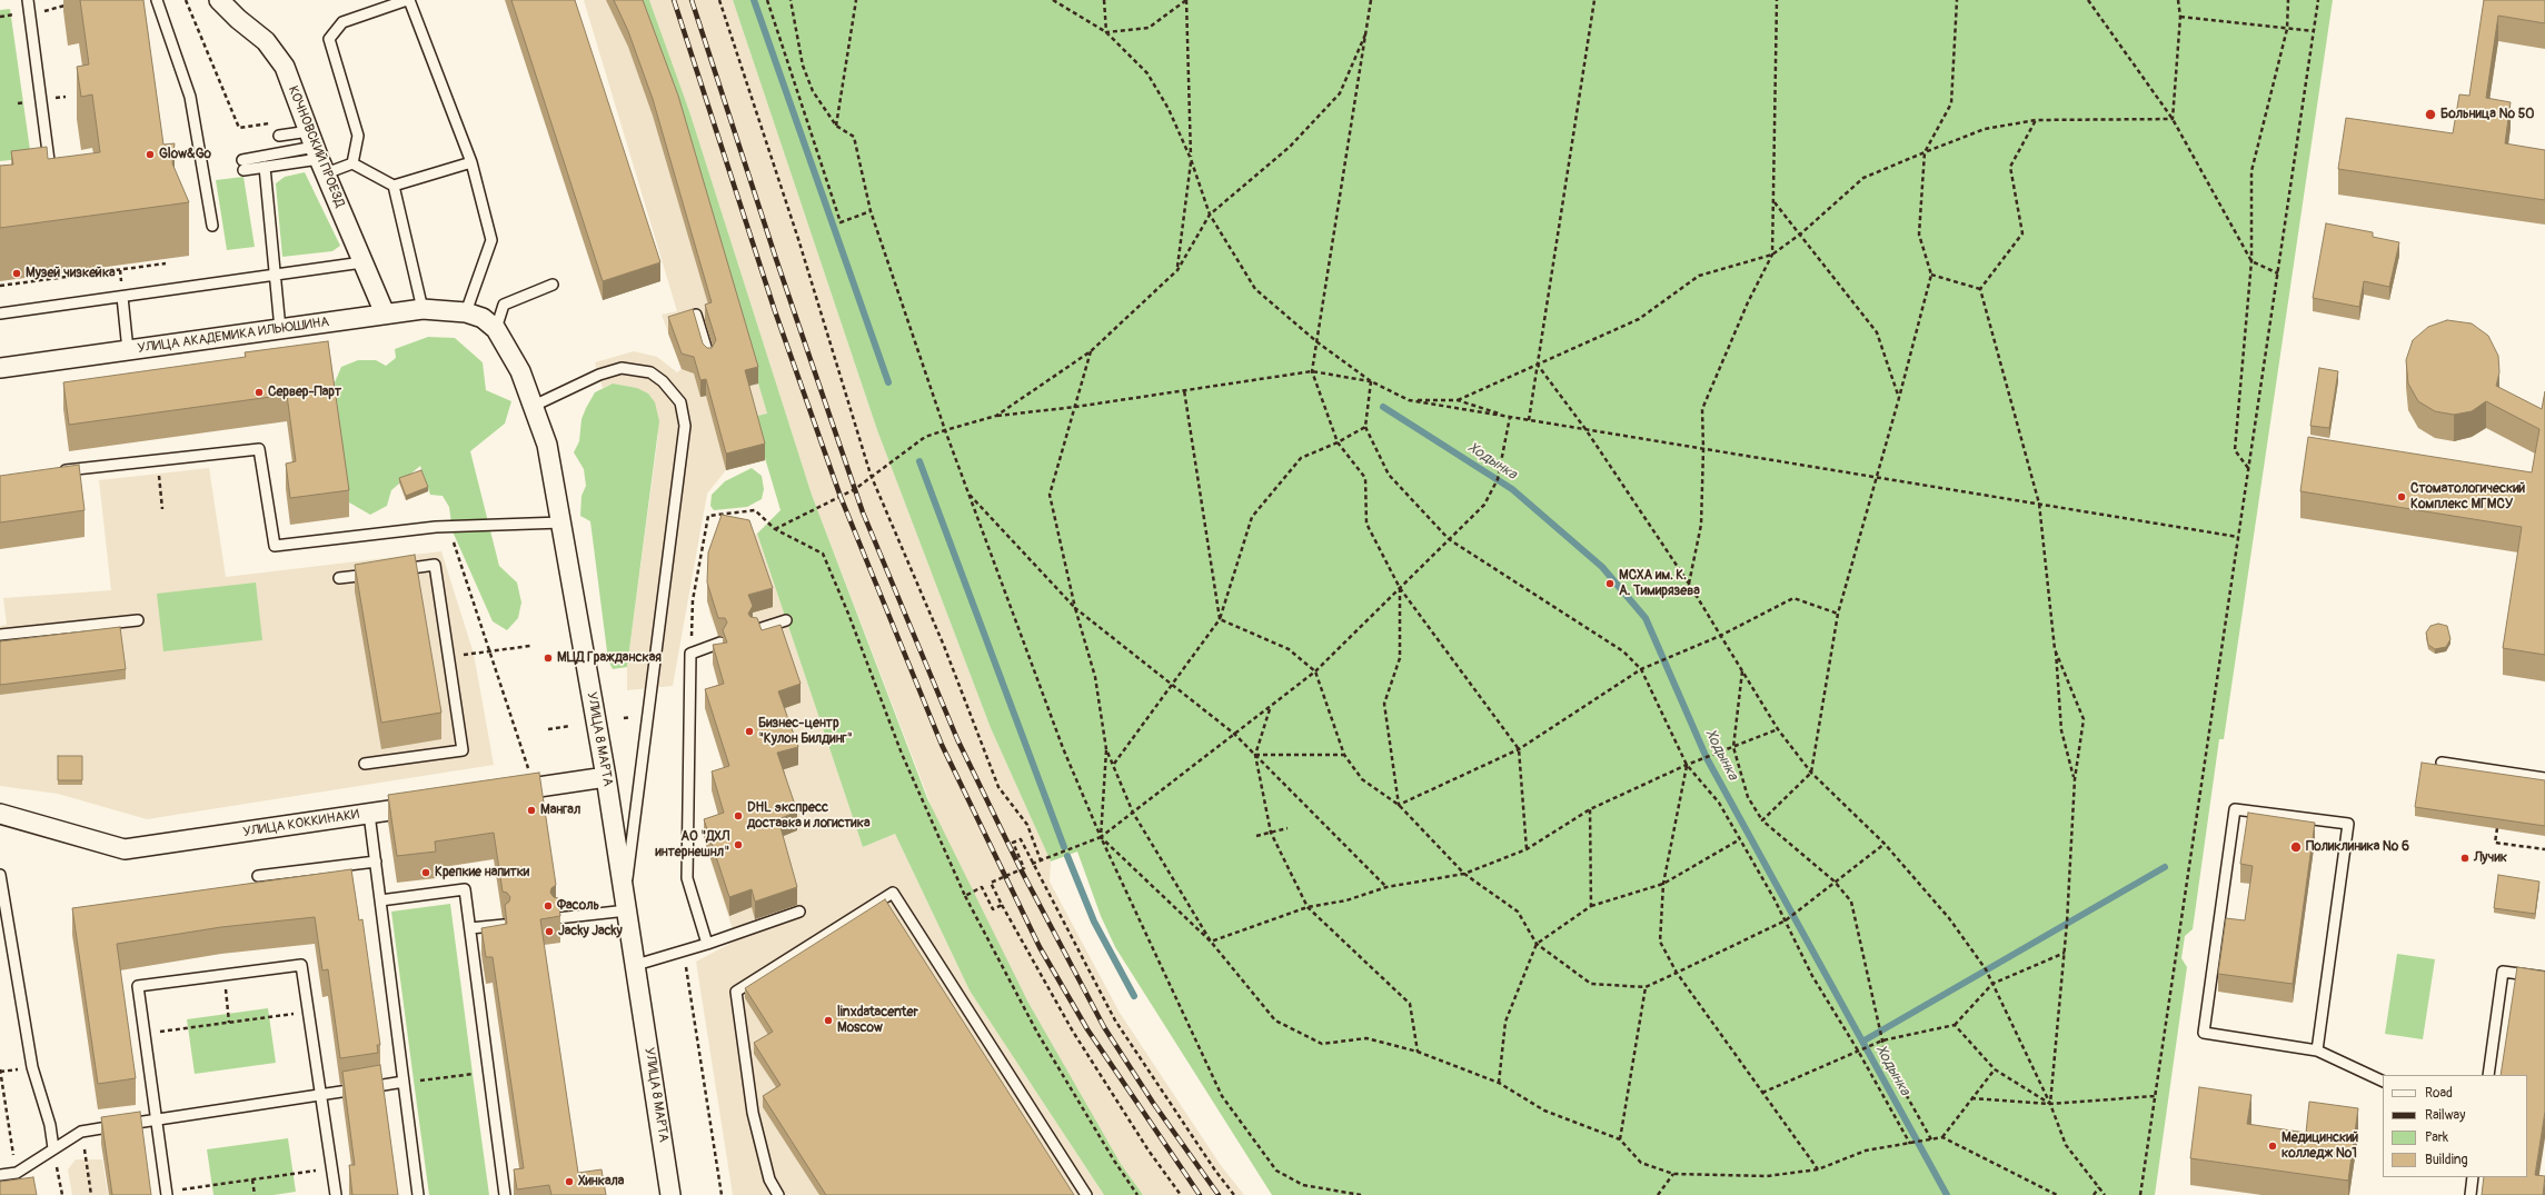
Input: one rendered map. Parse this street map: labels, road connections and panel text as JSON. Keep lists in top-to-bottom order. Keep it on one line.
{"streets":{"street":["КОЧНОВСКИЙ ПРОЕЗД","УЛИЦА АКАДЕМИКА ИЛЬЮШИНА","УЛИЦА 8 МАРТА","УЛИЦА КОККИНАКИ"]},"crossings":[["КОЧНОВСКИЙ ПРОЕЗД","УЛИЦА АКАДЕМИКА ИЛЬЮШИНА"],["УЛИЦА АКАДЕМИКА ИЛЬЮШИНА","УЛИЦА 8 МАРТА"]],"water":["Ходынка"],"places":["Больница № 50","Glow&Go","Музей чизкейка","Сервер-Парт","Стоматологический Комплекс МГМСУ","МСХА им. К. А. Тимирязева","МЦД Гражданская","Бизнес-центр \"Кулон Билдинг\"","Мангал","DHL экспресс доставка и логистика","АО \"ДХЛ интернешнл\"","Поликлиника № 6","Лучик","Крепкие напитки","Фасоль","Jacky Jacky","linxdatacenter Moscow","Медицинский колледж №1","Хинкала"],"legend":["Road","Railway","Park","Building"]}
